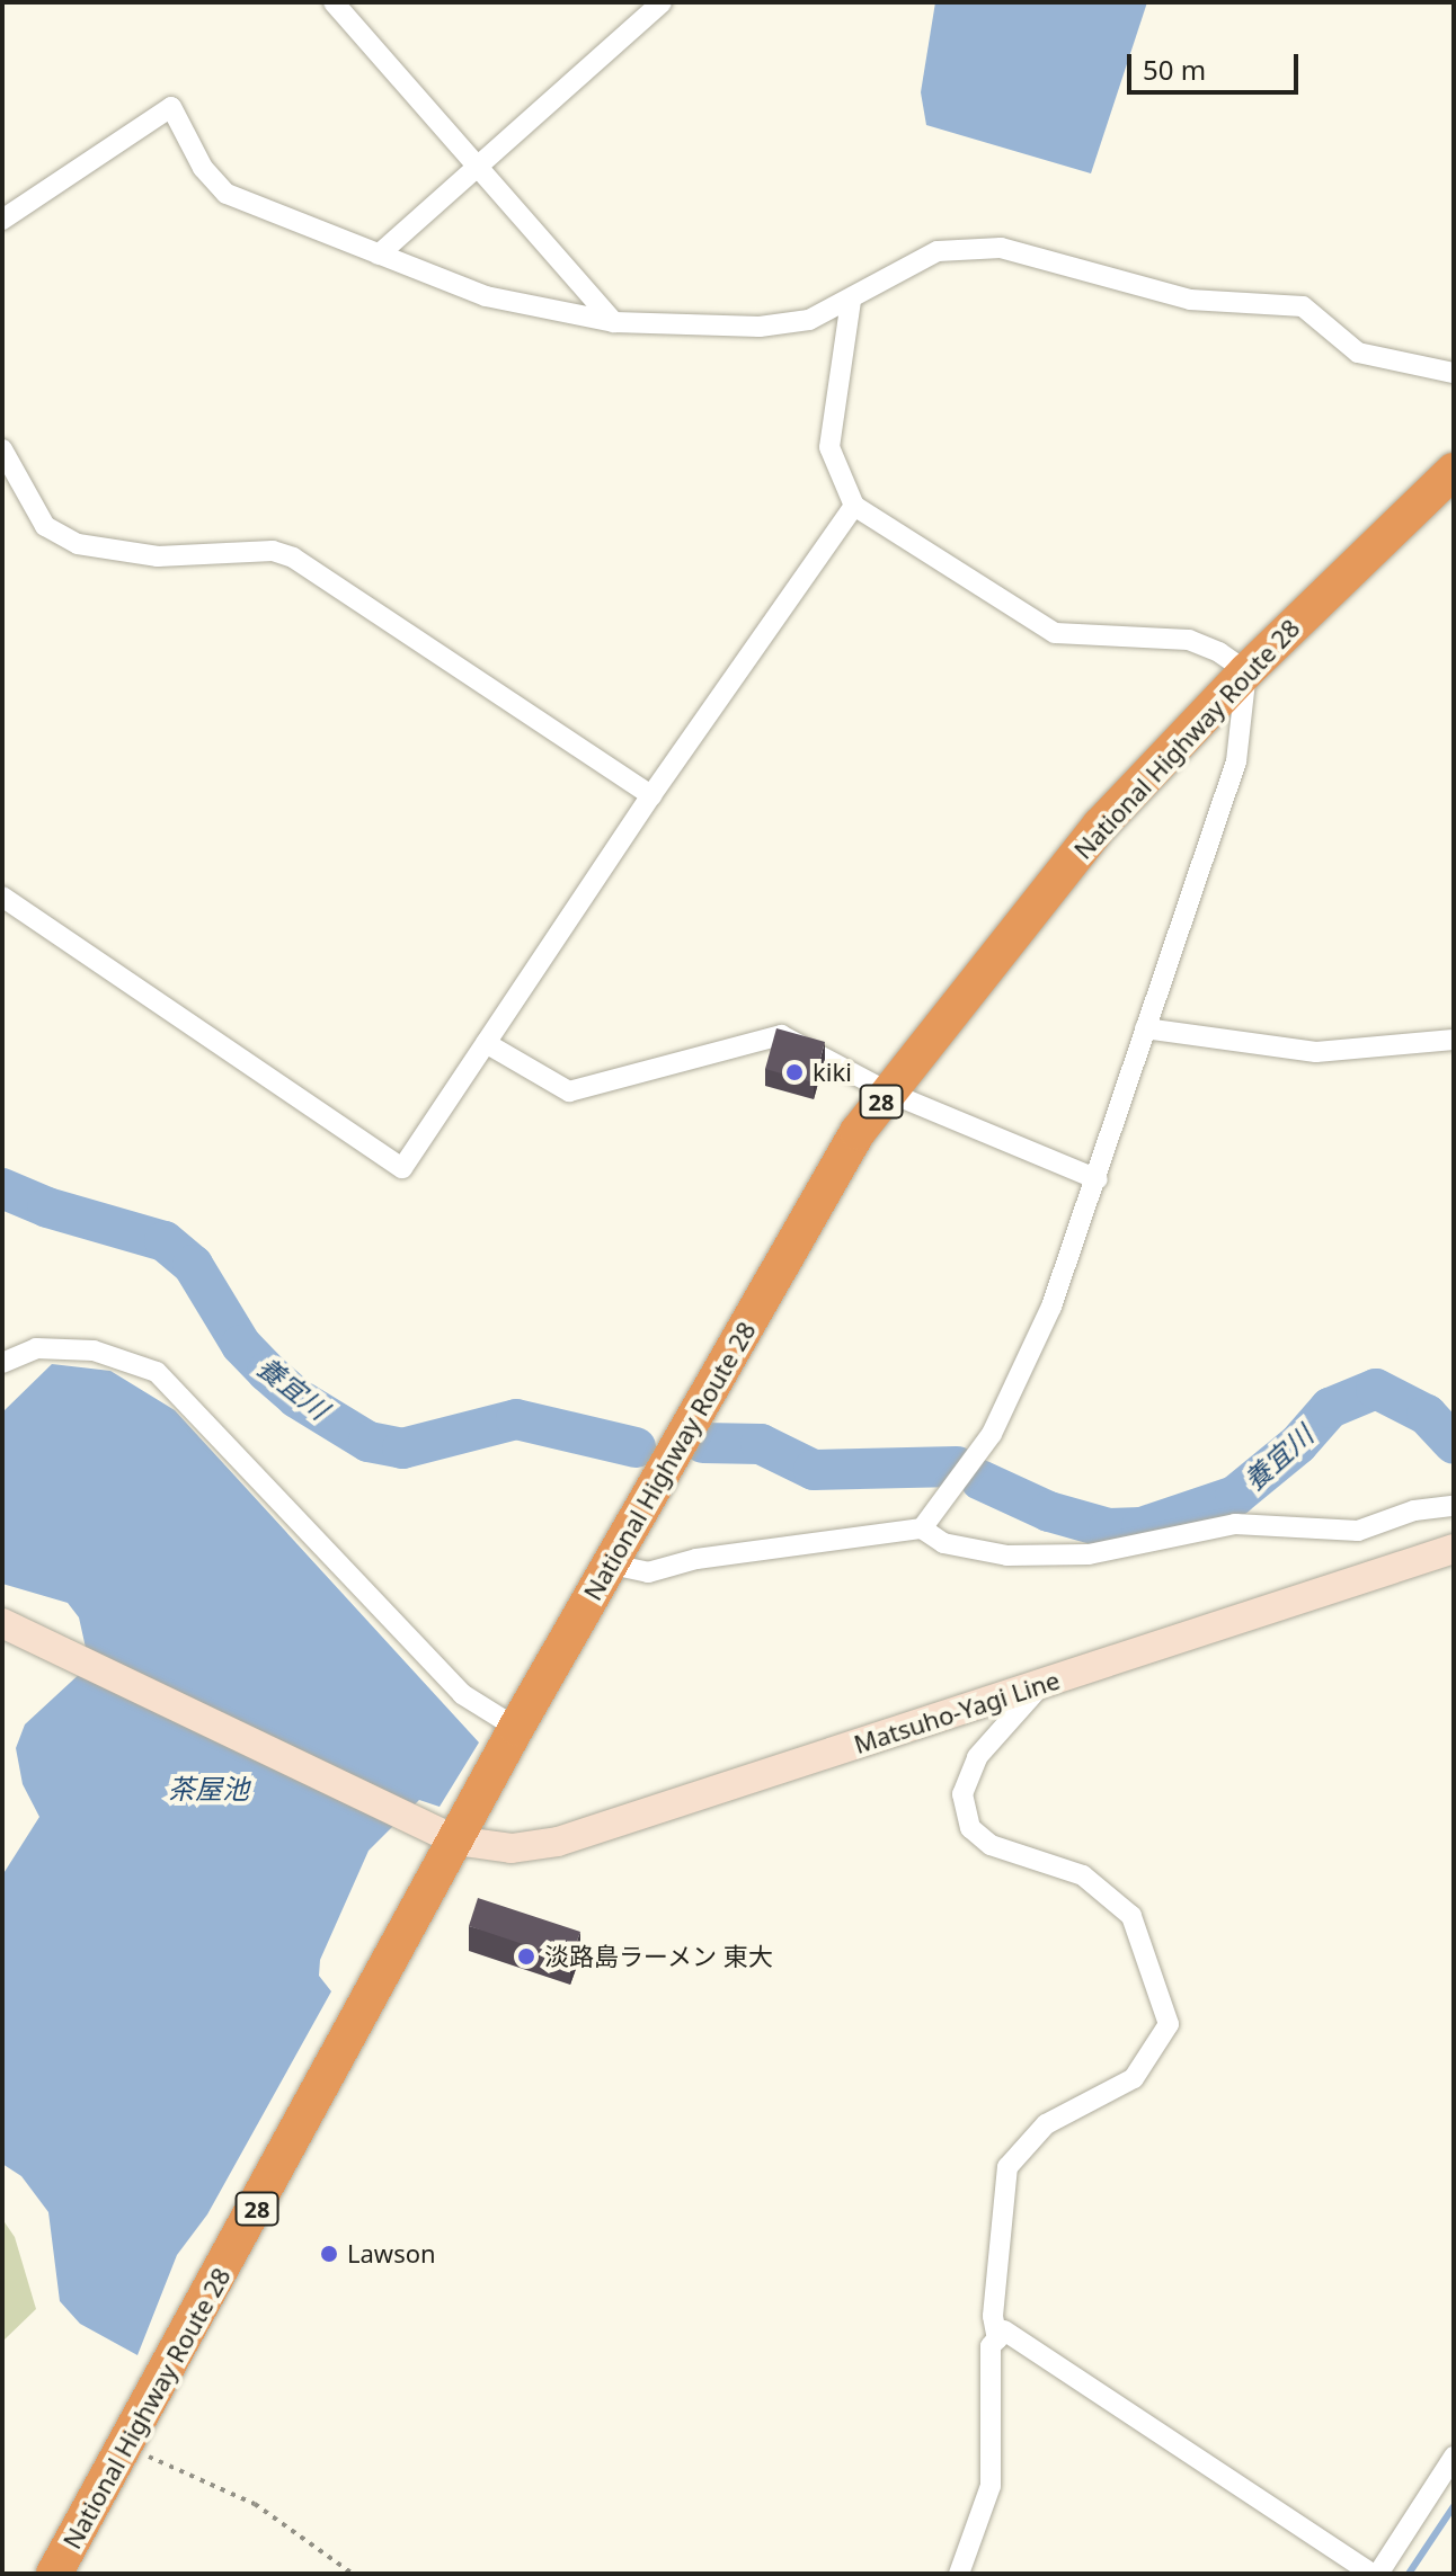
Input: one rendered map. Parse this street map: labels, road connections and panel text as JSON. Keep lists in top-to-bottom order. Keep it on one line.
{"streets":{"highway":["National Highway Route 28","28"],"main road":["Matsuho-Yagi Line"]},"crossings":[["National Highway Route 28","Matsuho-Yagi Line"]],"water":["養宜川","茶屋池"],"places":["kiki","淡路島ラーメン 東大","Lawson"],"scale_bar":"50 m"}
